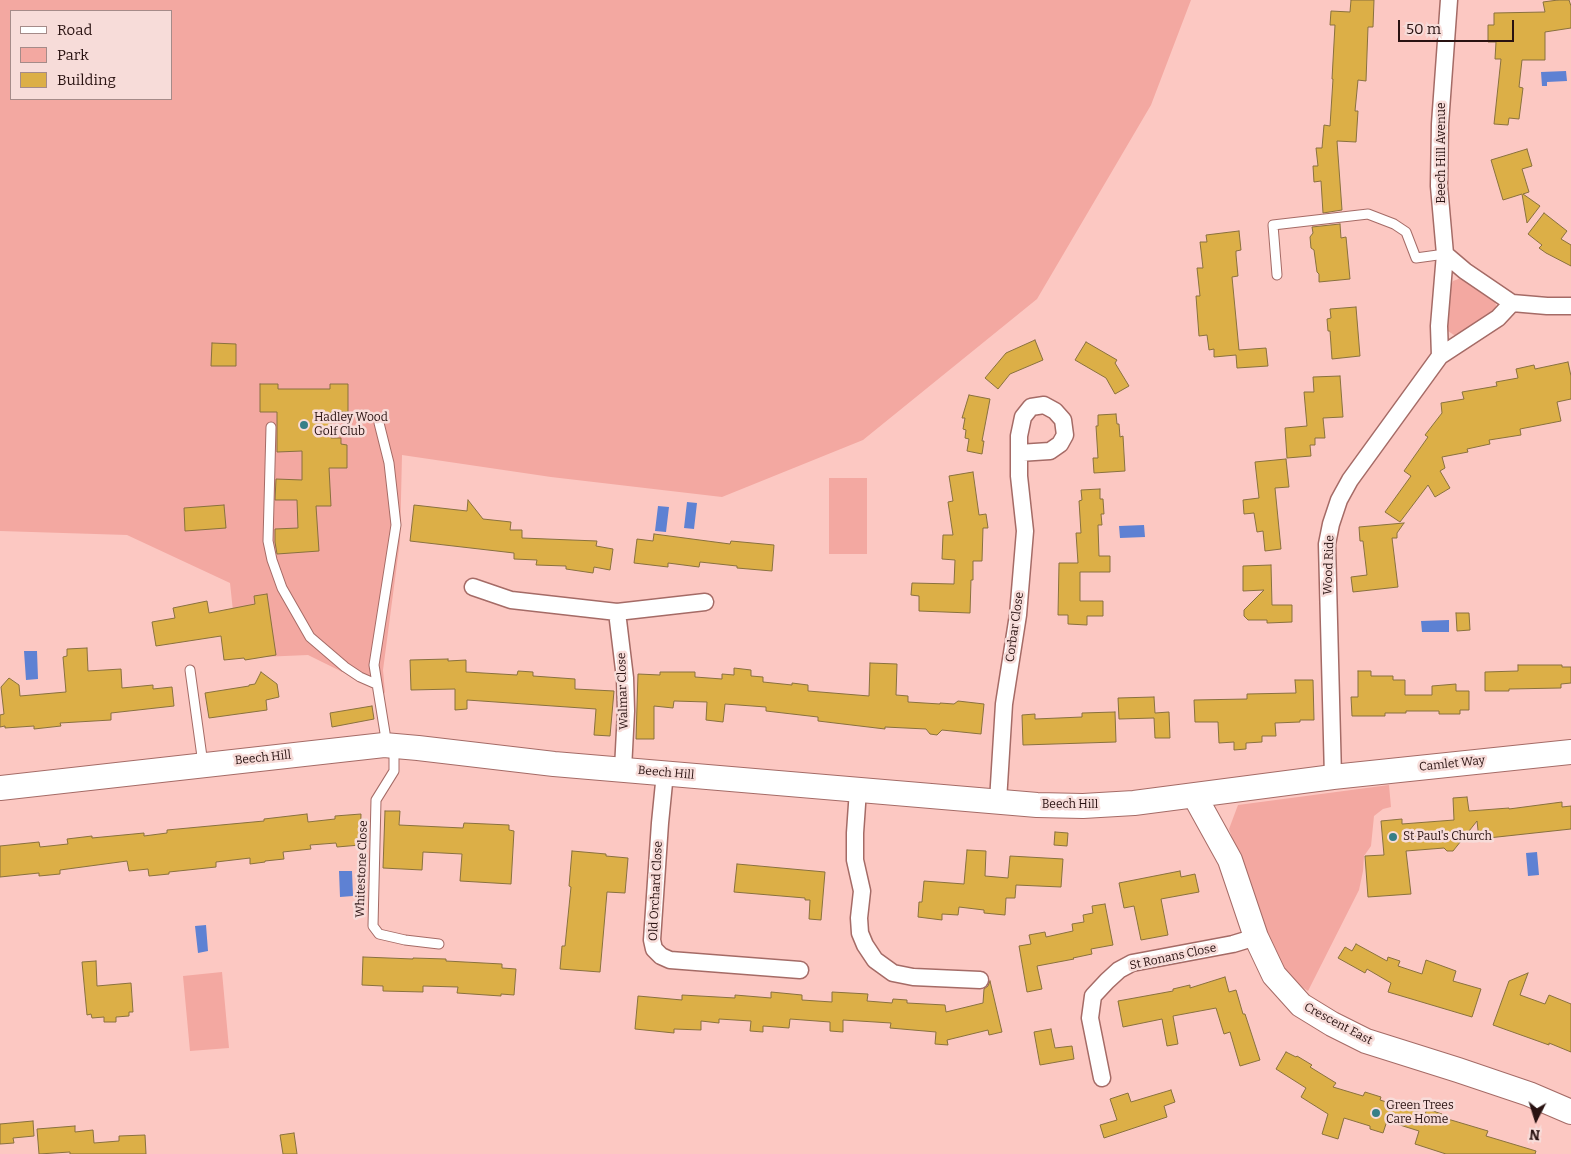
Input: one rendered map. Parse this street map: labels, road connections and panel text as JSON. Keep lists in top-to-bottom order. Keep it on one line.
{"streets":{"street":["Beech Hill Avenue","Wood Ride","Corbar Close","Walmar Close","Beech Hill","Camlet Way","Old Orchard Close","St Ronans Close","Crescent East"],"lane":["Whitestone Close"]},"crossings":[["Wood Ride","Beech Hill"],["Wood Ride","Camlet Way"],["Corbar Close","Beech Hill"],["Walmar Close","Beech Hill"],["Beech Hill","Camlet Way"],["Beech Hill","Whitestone Close"],["Beech Hill","Old Orchard Close"],["Beech Hill","Crescent East"],["St Ronans Close","Crescent East"]],"places":["Hadley Wood Golf Club","St Paul's Church","Green Trees Care Home"],"legend":["Road","Park","Building"],"scale_bar":"50 m","north":"bottom"}
